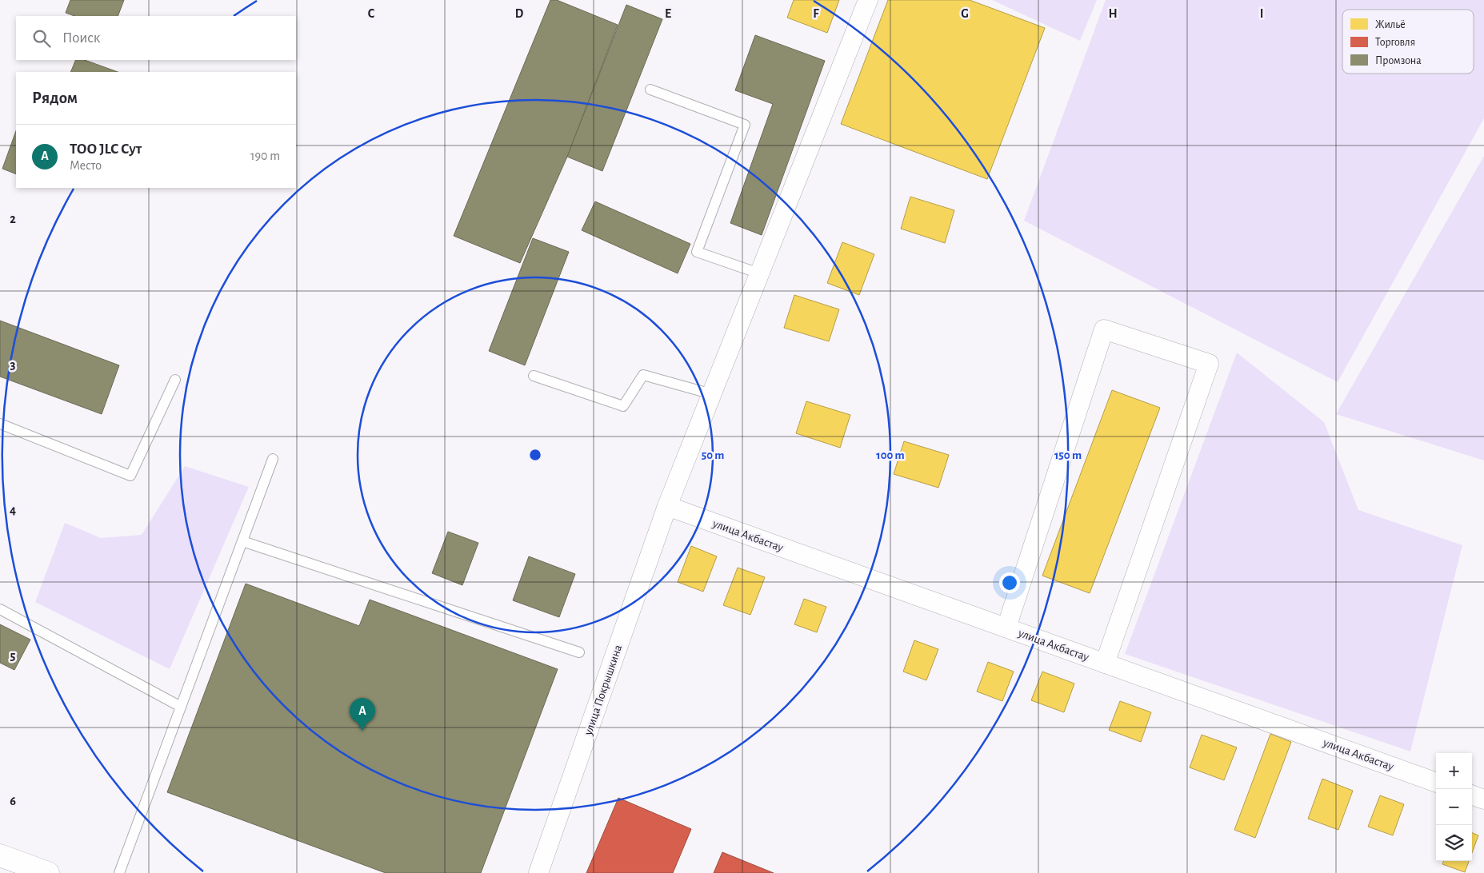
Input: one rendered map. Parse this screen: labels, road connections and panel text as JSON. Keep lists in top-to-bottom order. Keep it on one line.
{"streets":{"street":["улица Акбастау","улица Покрышкина"]},"crossings":[["улица Акбастау","улица Покрышкина"]],"legend":["Жильё","Торговля","Промзона"],"page":{"search":"Поиск","heading":"Рядом","list":[{"mark":"A","name":"ТОО JLC Сут","note":"Место","value":"190 m"}],"pins":"A","map_buttons":["+","−"]},"grid":{"columns":["C","D","E","F","G","H","I"],"rows":["2","3","4","5","6"]},"rings":["50 m","100 m","150 m"]}
